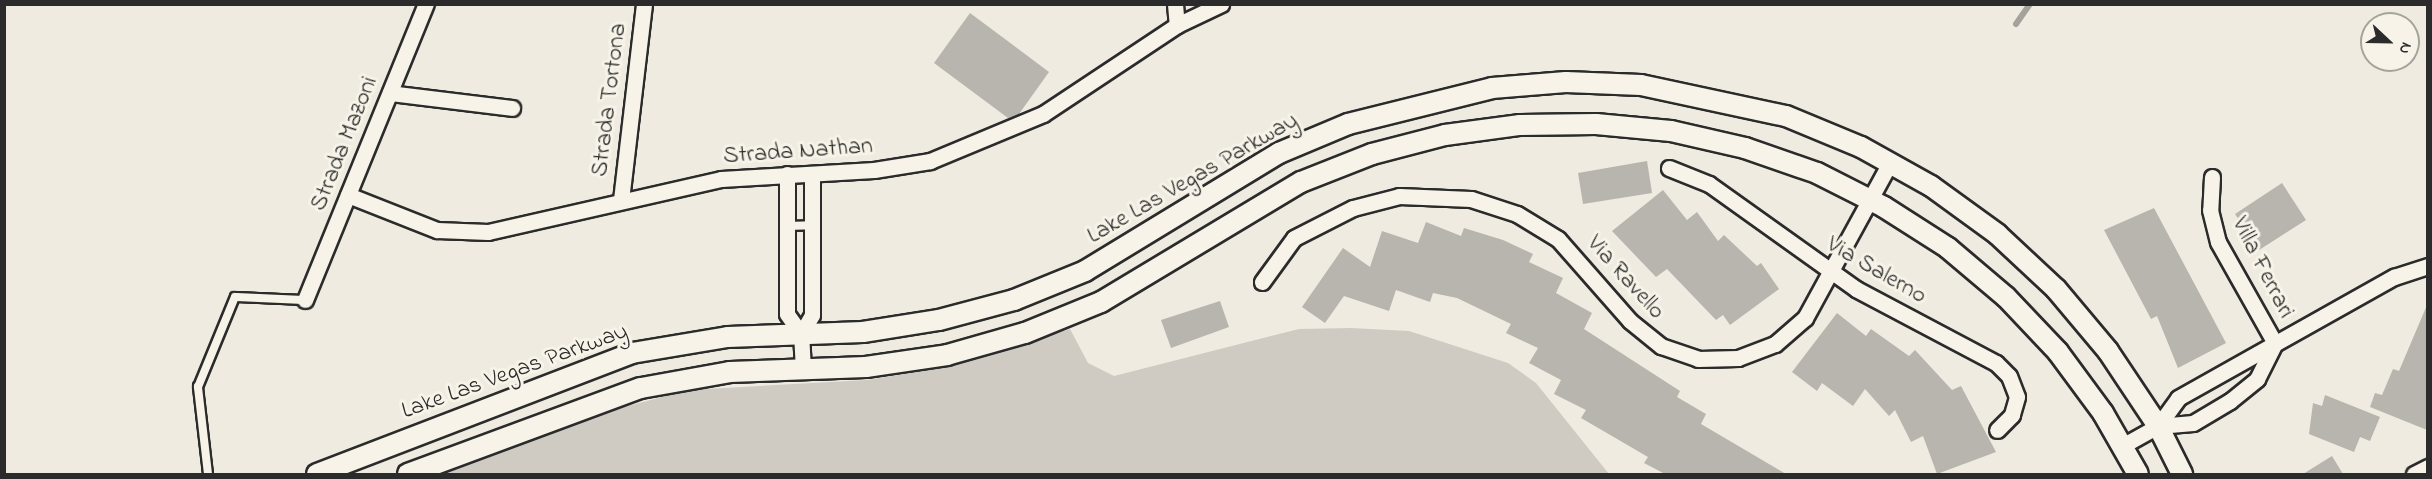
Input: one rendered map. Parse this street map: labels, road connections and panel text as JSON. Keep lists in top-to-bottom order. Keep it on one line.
{"streets":{"street":["Strada Tortona","Strada Mazoni","Strada Nathan","Lake Las Vegas Parkway","Villa Ferrari","Via Salerno","Via Ravello"]},"crossings":[["Strada Tortona","Strada Nathan"],["Strada Mazoni","Strada Nathan"],["Lake Las Vegas Parkway","Via Ravello"],["Via Salerno","Via Ravello"]],"north":"right"}
